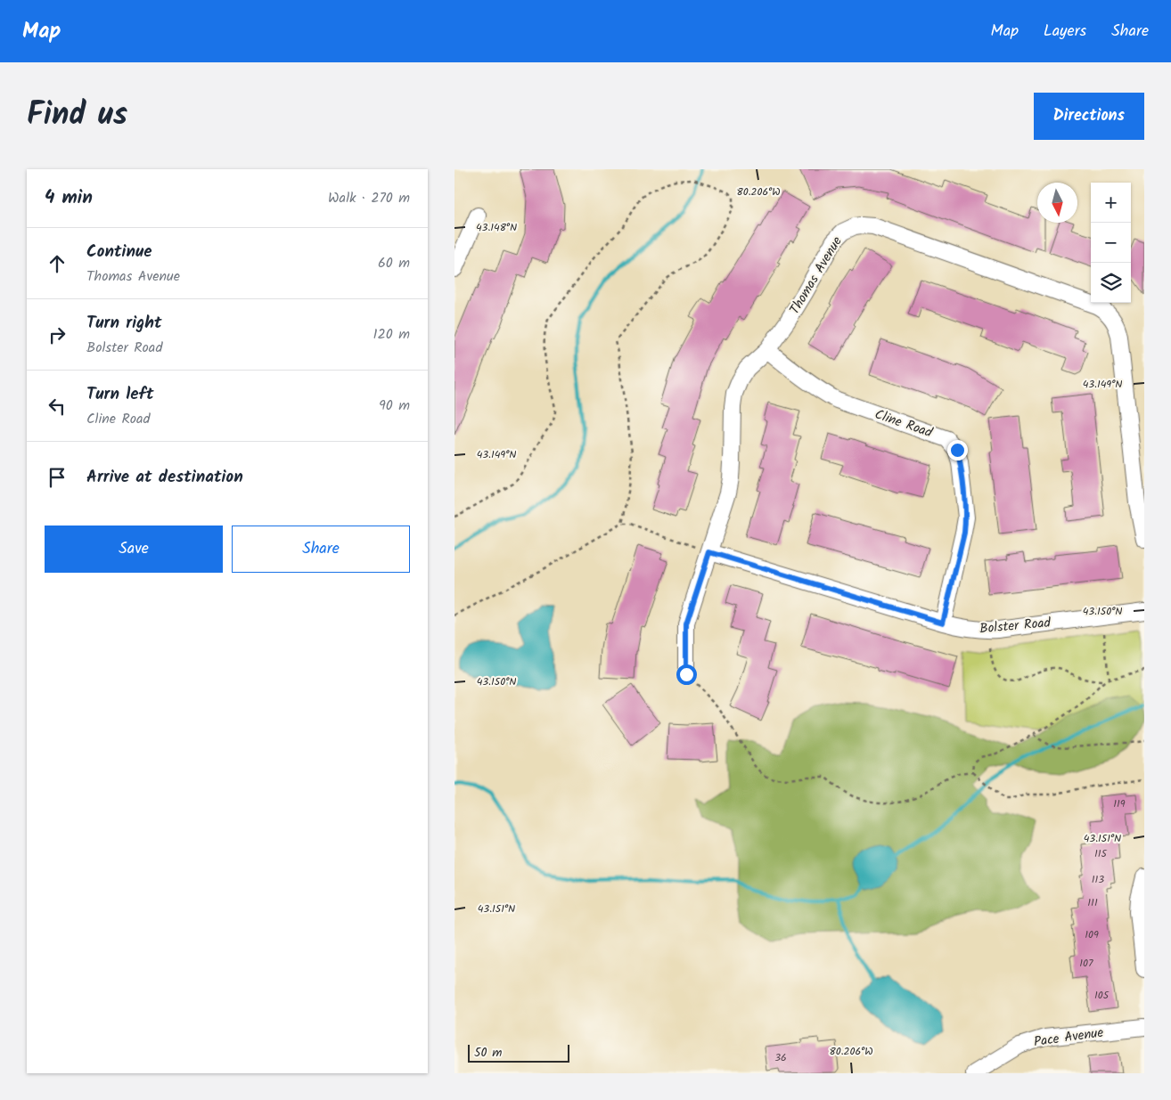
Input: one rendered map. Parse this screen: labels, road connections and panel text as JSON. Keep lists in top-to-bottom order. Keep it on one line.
{"streets":{"street":["Thomas Avenue","Cline Road","Bolster Road","Pace Avenue"]},"crossings":[["Thomas Avenue","Cline Road"],["Thomas Avenue","Bolster Road"],["Cline Road","Bolster Road"]],"house_numbers":["119","115","113","111","109","107","105","36"],"scale_bar":"50 m","north":"bottom","page":{"header":"Map","nav":["Map","Layers","Share"],"title":"Find us","buttons":["Directions",["Save","Share"]],"heading":["4 min","Walk · 270 m"],"map_buttons":["+","−"],"list":[["Continue","Thomas Avenue","60 m"],["Turn right","Bolster Road","120 m"],["Turn left","Cline Road","90 m"],"Arrive at destination"],"scale":"50 m"},"coordinates":["80.206°W","43.148°N","43.149°N","43.150°N","43.151°N"]}
